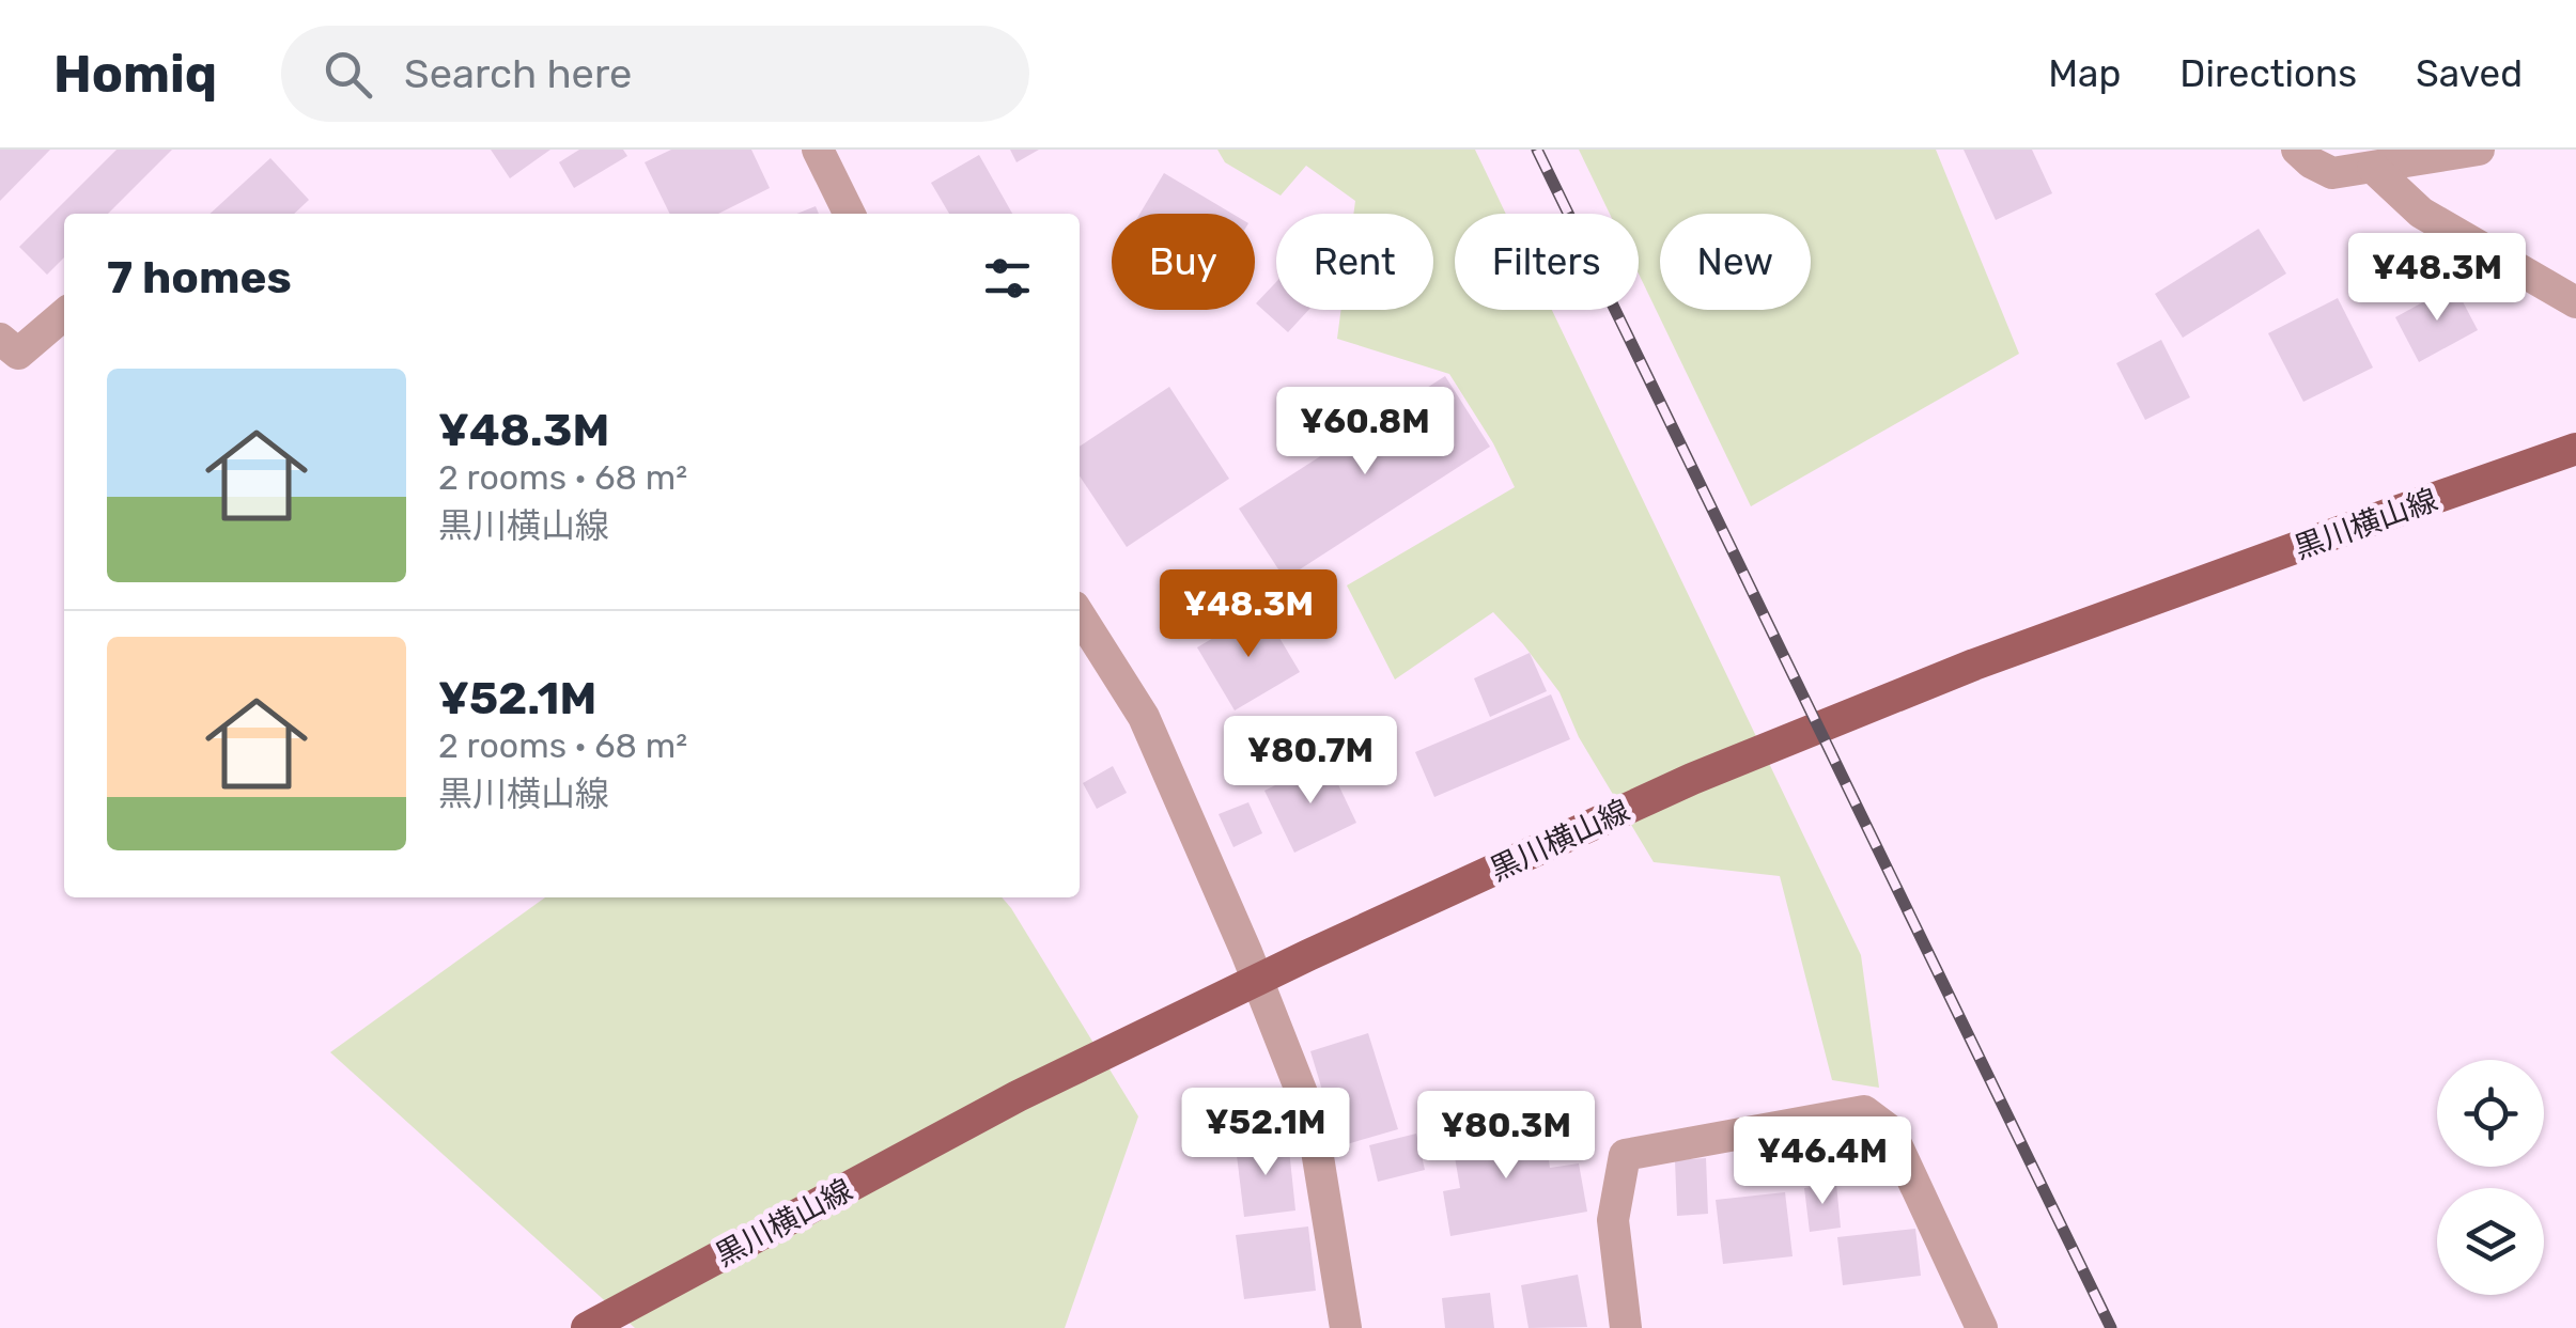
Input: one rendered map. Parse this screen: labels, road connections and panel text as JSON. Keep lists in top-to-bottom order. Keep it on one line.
{"streets":{"main road":["黒川横山線"]},"page":{"header":"Homiq","search":"Search here","nav":["Map","Directions","Saved"],"chip":["Buy","Rent","Filters","New"],"heading":"7 homes","price":["¥48.3M","¥60.8M","¥48.3M","¥80.7M","¥52.1M","¥80.3M","¥46.4M"],"list":[{"name":"¥48.3M","note":"2 rooms · 68 m² · 黒川横山線"},{"name":"¥52.1M","note":"2 rooms · 68 m² · 黒川横山線"}]}}
